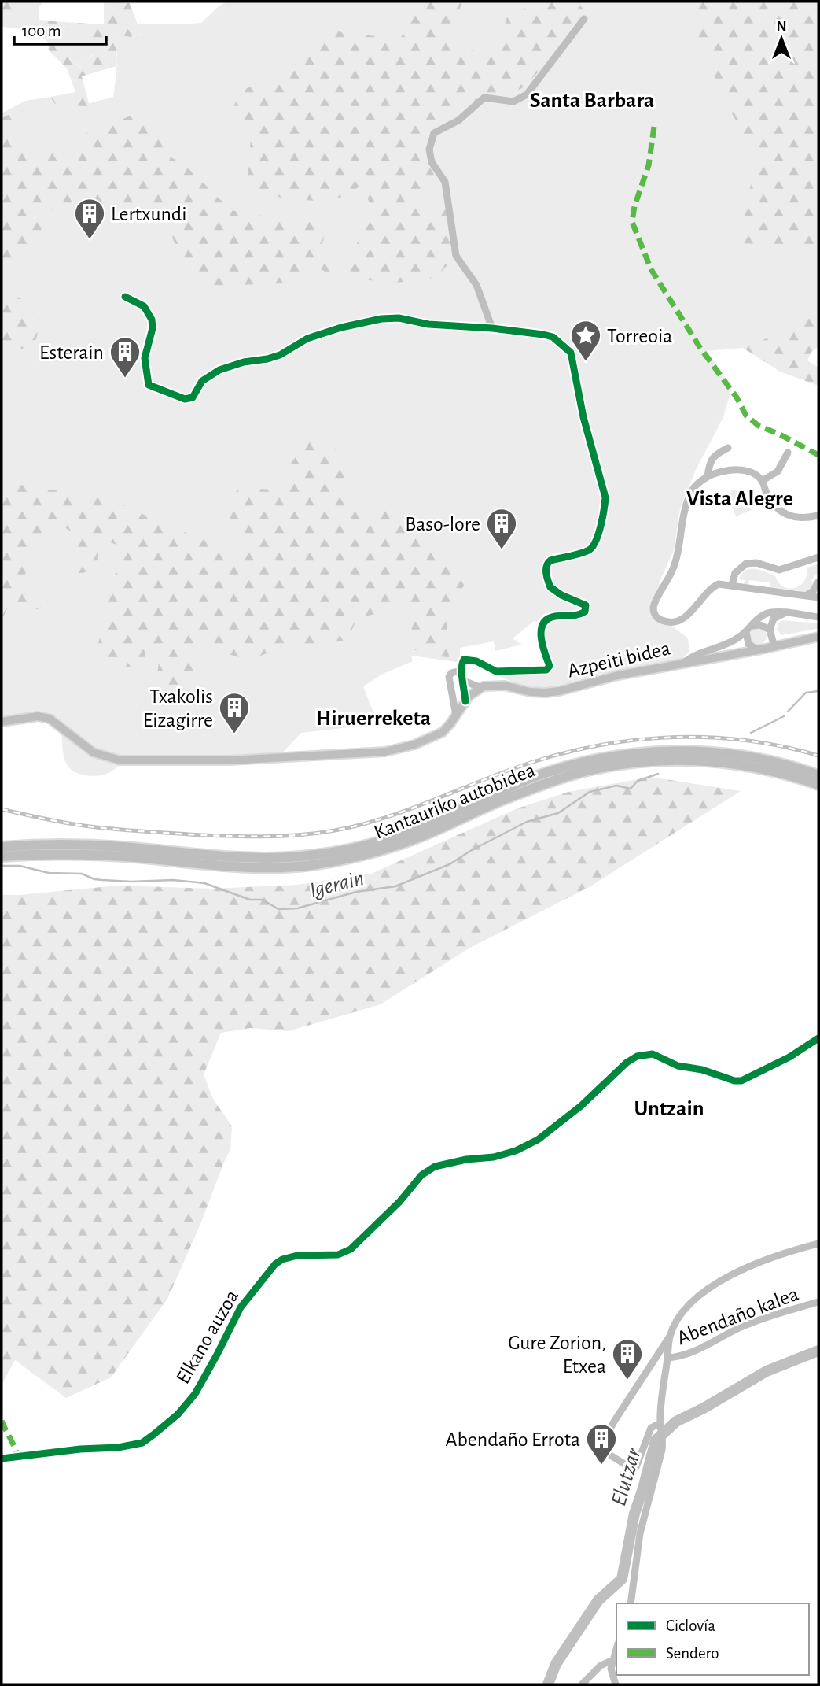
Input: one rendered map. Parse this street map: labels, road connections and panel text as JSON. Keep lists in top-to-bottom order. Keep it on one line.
{"streets":{"highway":["Kantauriko autobidea"],"main road":["Azpeiti bidea"],"street":["Abendaño kalea","Elkano auzoa"]},"districts":["Santa Barbara","Vista Alegre","Hiruerreketa","Untzain"],"water":["Igerain","Elutzar"],"places":{"building":["Lertxundi","Esterain","Baso-lore","Txakolis Eizagirre","Gure Zorion, Etxea","Abendaño Errota"],"place":["Torreoia"]},"legend":["Ciclovía","Sendero"],"scale_bar":"100 m","north":"top"}
